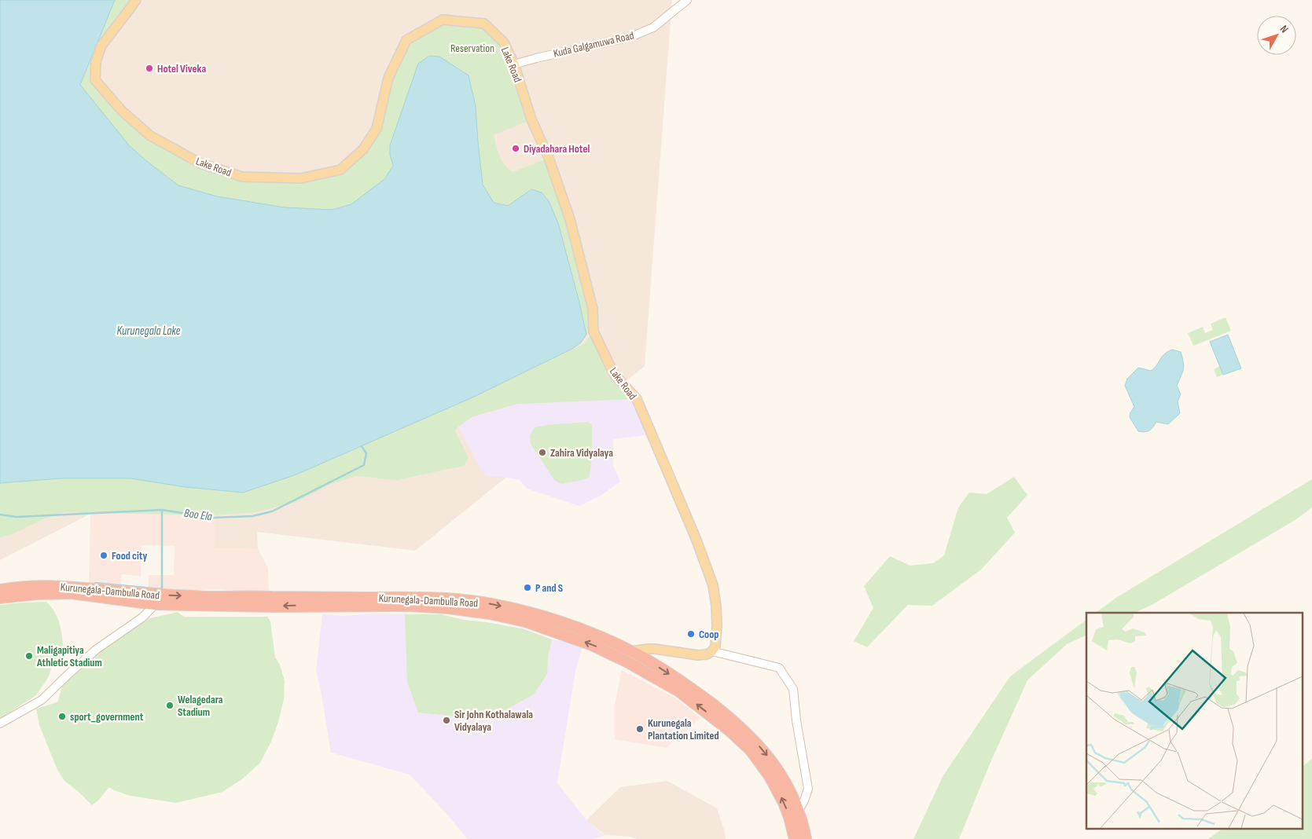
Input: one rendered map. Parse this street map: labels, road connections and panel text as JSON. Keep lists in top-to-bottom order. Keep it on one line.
{"streets":{"highway":["Kurunegala-Dambulla Road"],"main road":["Lake Road"],"street":["Kuda Galgamuwa Road"]},"crossings":[["Kuda Galgamuwa Road","Lake Road"]],"water":["Kurunegala Lake","Boo Ela"],"parks":["Reservation"],"places":["Hotel Viveka","Diyadahara Hotel","Zahira Vidyalaya","Food city","P and S","Coop","Maligapitiya Athletic Stadium","Welagedara Stadium","sport_government","Sir John Kothalawala Vidyalaya","Kurunegala Plantation Limited"],"north":"top right"}
